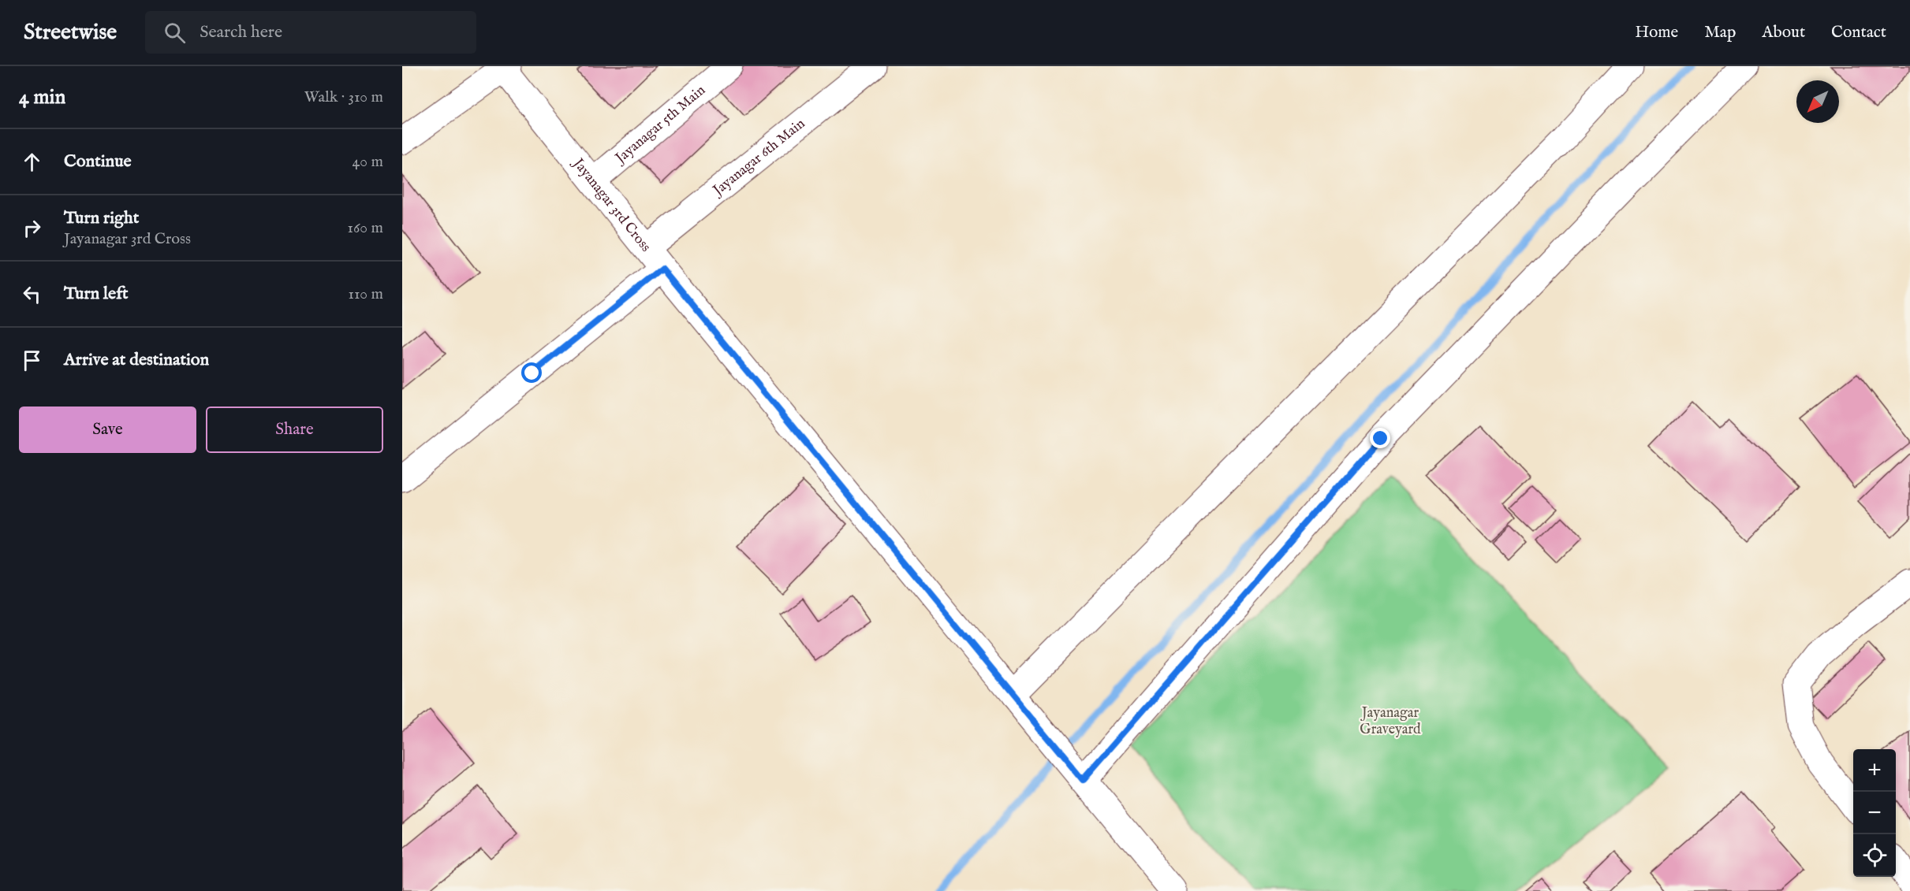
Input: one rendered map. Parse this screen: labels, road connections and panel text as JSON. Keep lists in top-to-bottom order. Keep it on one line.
{"streets":{"street":["Jayanagar 5th Main","Jayanagar 6th Main","Jayanagar 3rd Cross"]},"crossings":[["Jayanagar 5th Main","Jayanagar 3rd Cross"],["Jayanagar 6th Main","Jayanagar 3rd Cross"]],"parks":["Jayanagar Graveyard"],"north":"bottom left","page":{"header":"Streetwise","search":"Search here","nav":["Home","Map","About","Contact"],"heading":["4 min","Walk · 310 m"],"list":[["Continue","40 m"],["Turn right","Jayanagar 3rd Cross","160 m"],["Turn left","110 m"],"Arrive at destination"],"buttons":["Save","Share"],"map_buttons":["+","−"]}}
